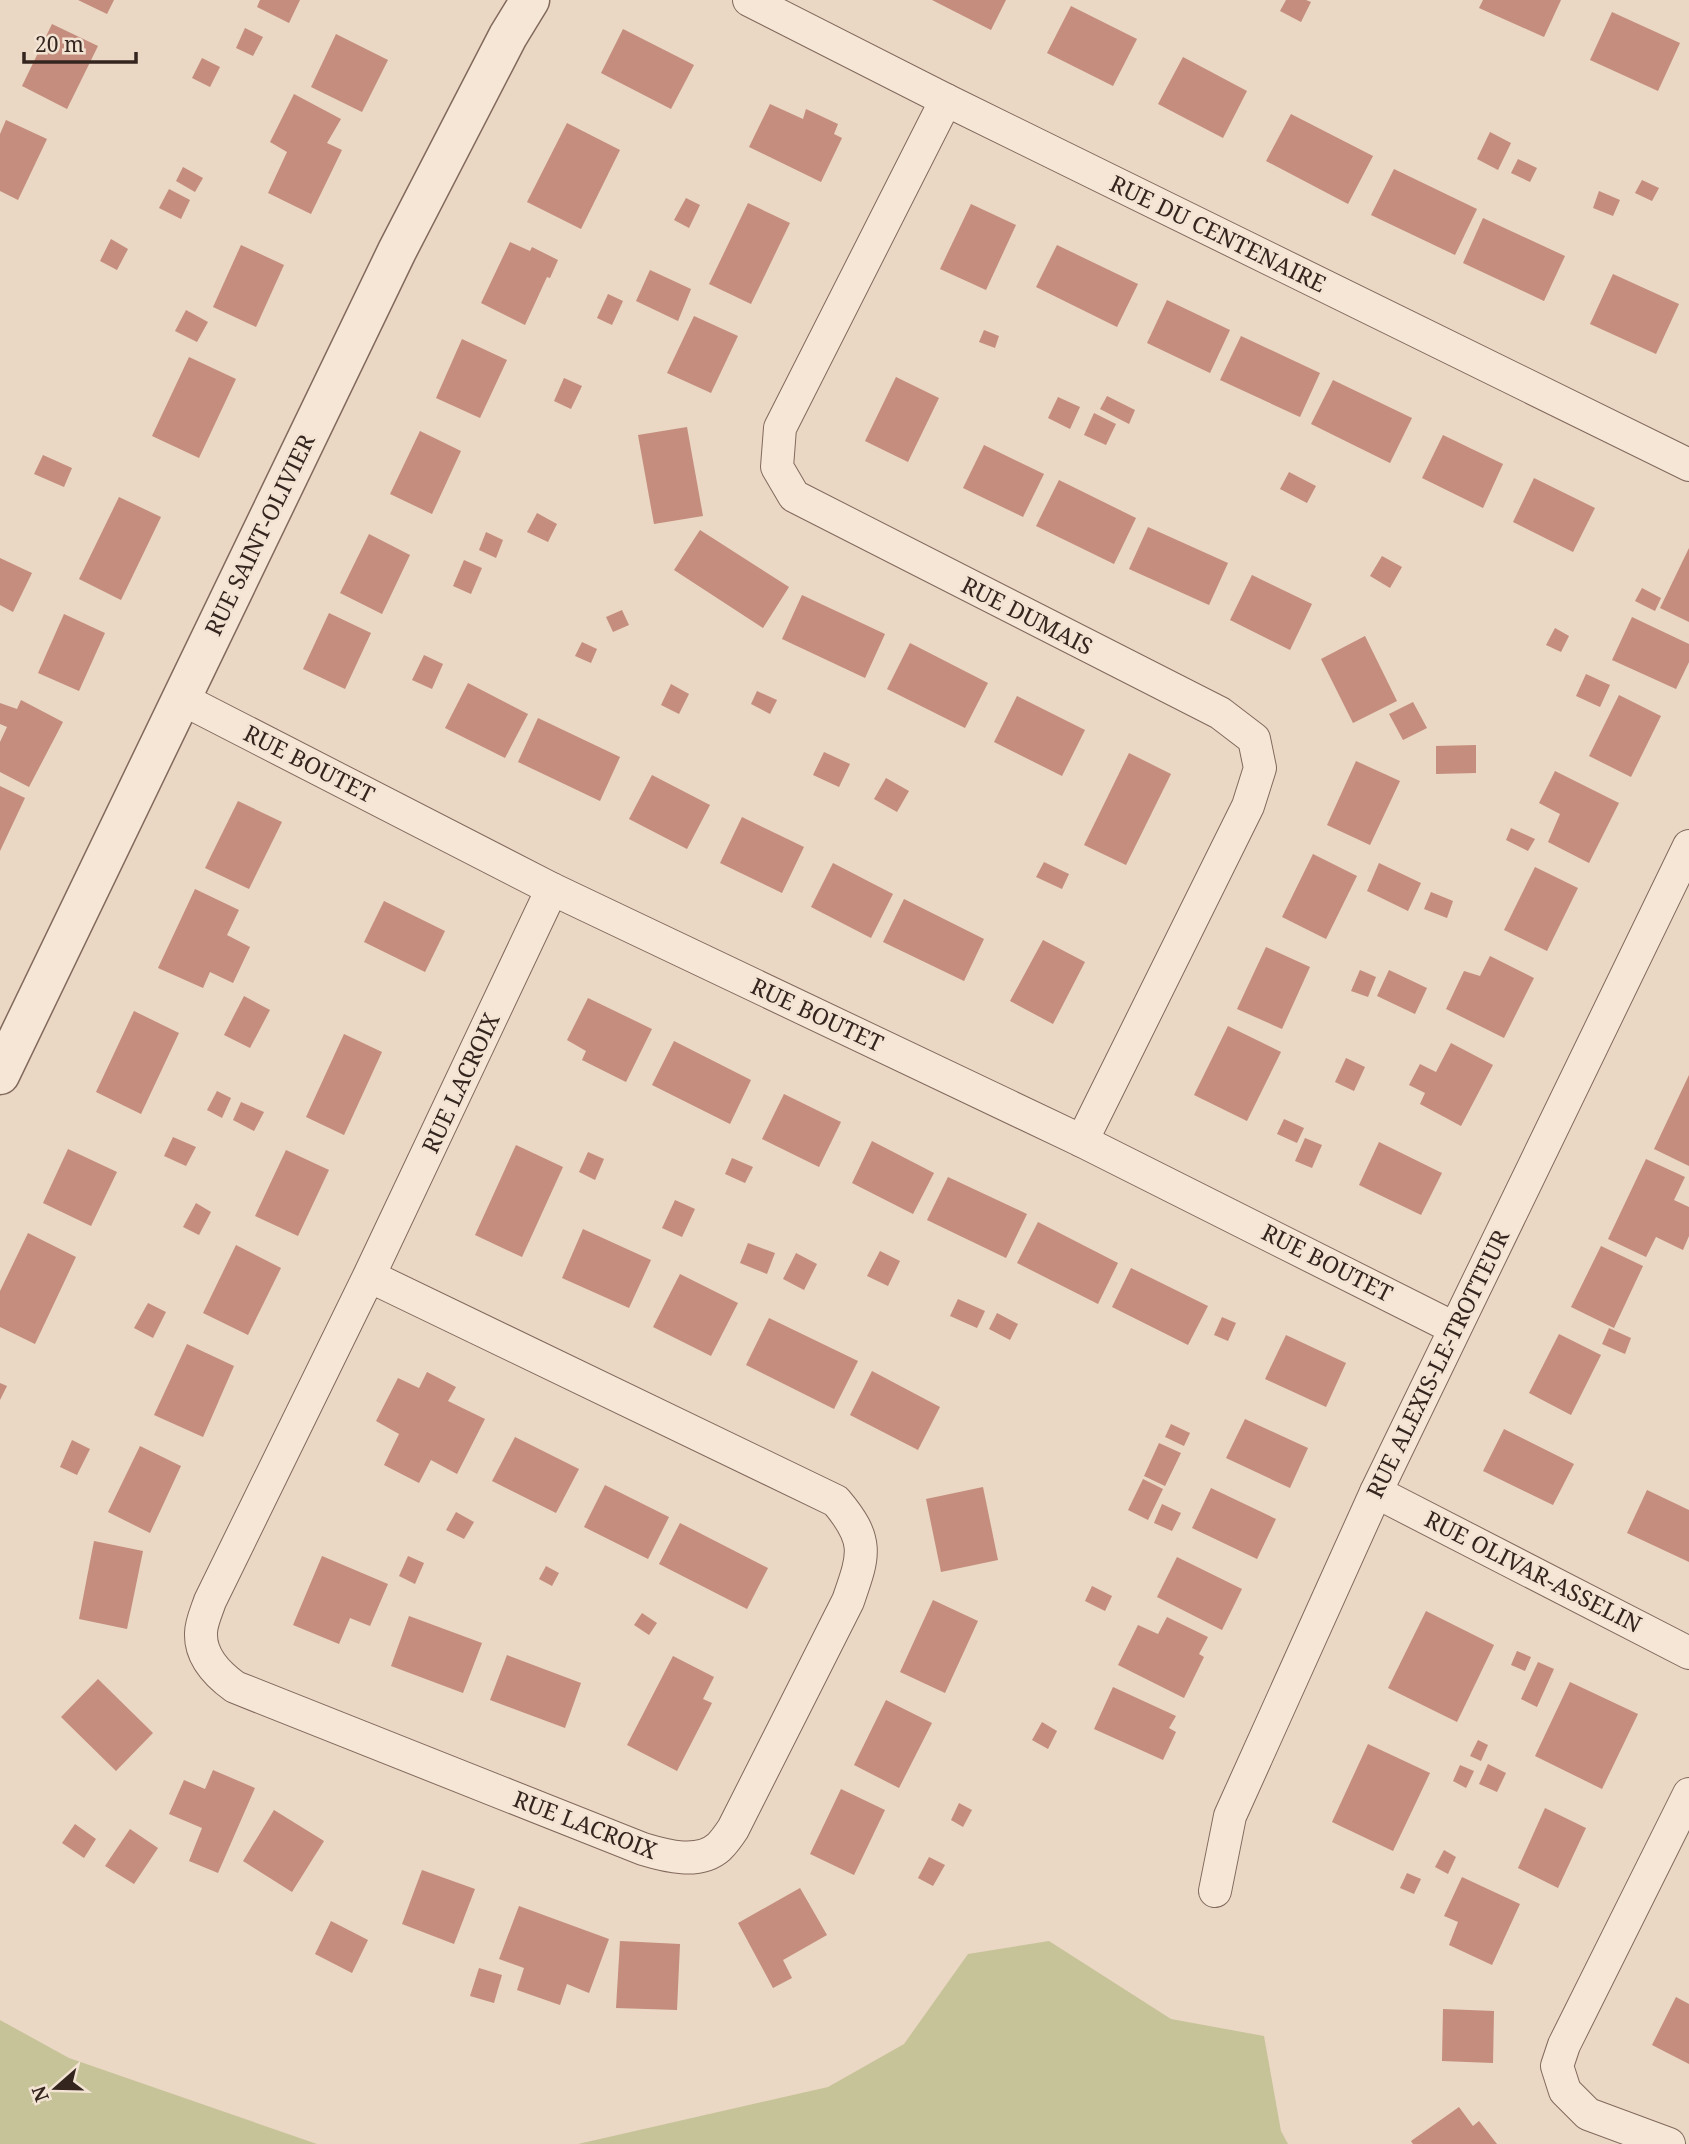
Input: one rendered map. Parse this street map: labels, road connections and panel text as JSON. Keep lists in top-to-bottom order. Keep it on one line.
{"streets":{"street":["RUE DU CENTENAIRE","RUE SAINT-OLIVIER","RUE DUMAIS","RUE BOUTET","RUE LACROIX","RUE ALEXIS-LE-TROTTEUR","RUE OLIVAR-ASSELIN"]},"crossings":[["RUE DU CENTENAIRE","RUE DUMAIS"],["RUE SAINT-OLIVIER","RUE BOUTET"],["RUE DUMAIS","RUE BOUTET"],["RUE BOUTET","RUE LACROIX"],["RUE BOUTET","RUE ALEXIS-LE-TROTTEUR"],["RUE ALEXIS-LE-TROTTEUR","RUE OLIVAR-ASSELIN"]],"scale_bar":"20 m","north":"left"}
